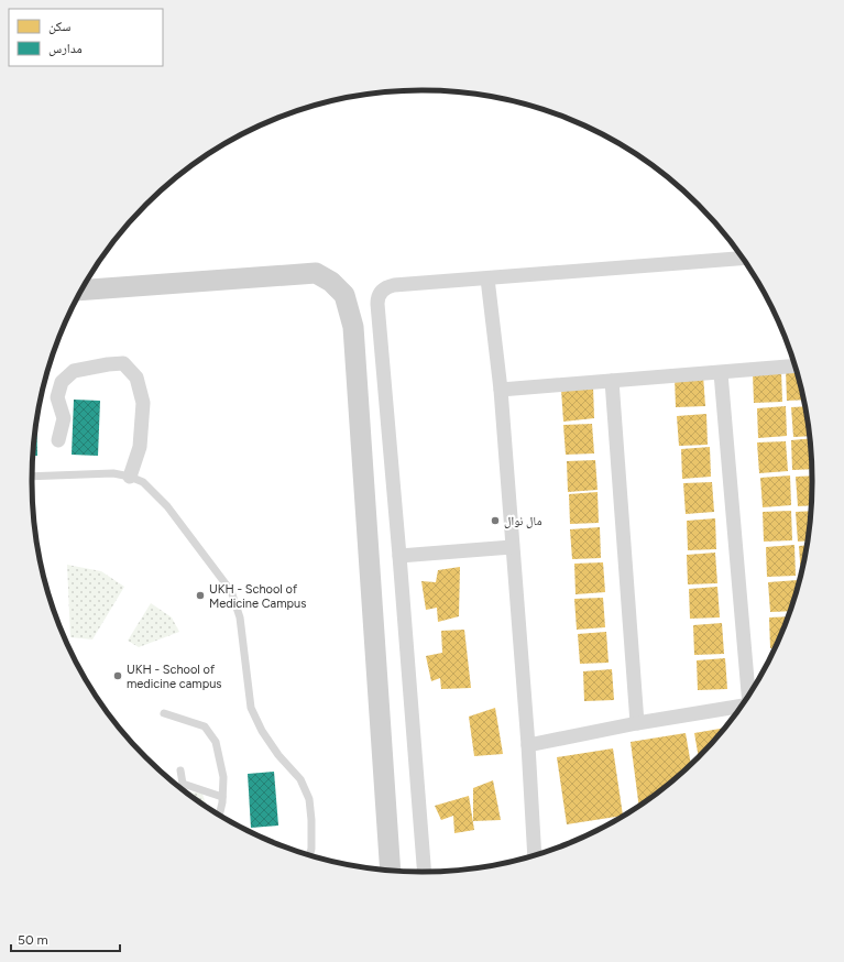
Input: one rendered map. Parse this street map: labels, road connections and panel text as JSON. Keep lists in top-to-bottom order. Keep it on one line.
{"places":["مال نوال","UKH - School of Medicine Campus","UKH - School of medicine campus"],"legend":["سكن","مدارس"],"scale_bar":"50 m"}
